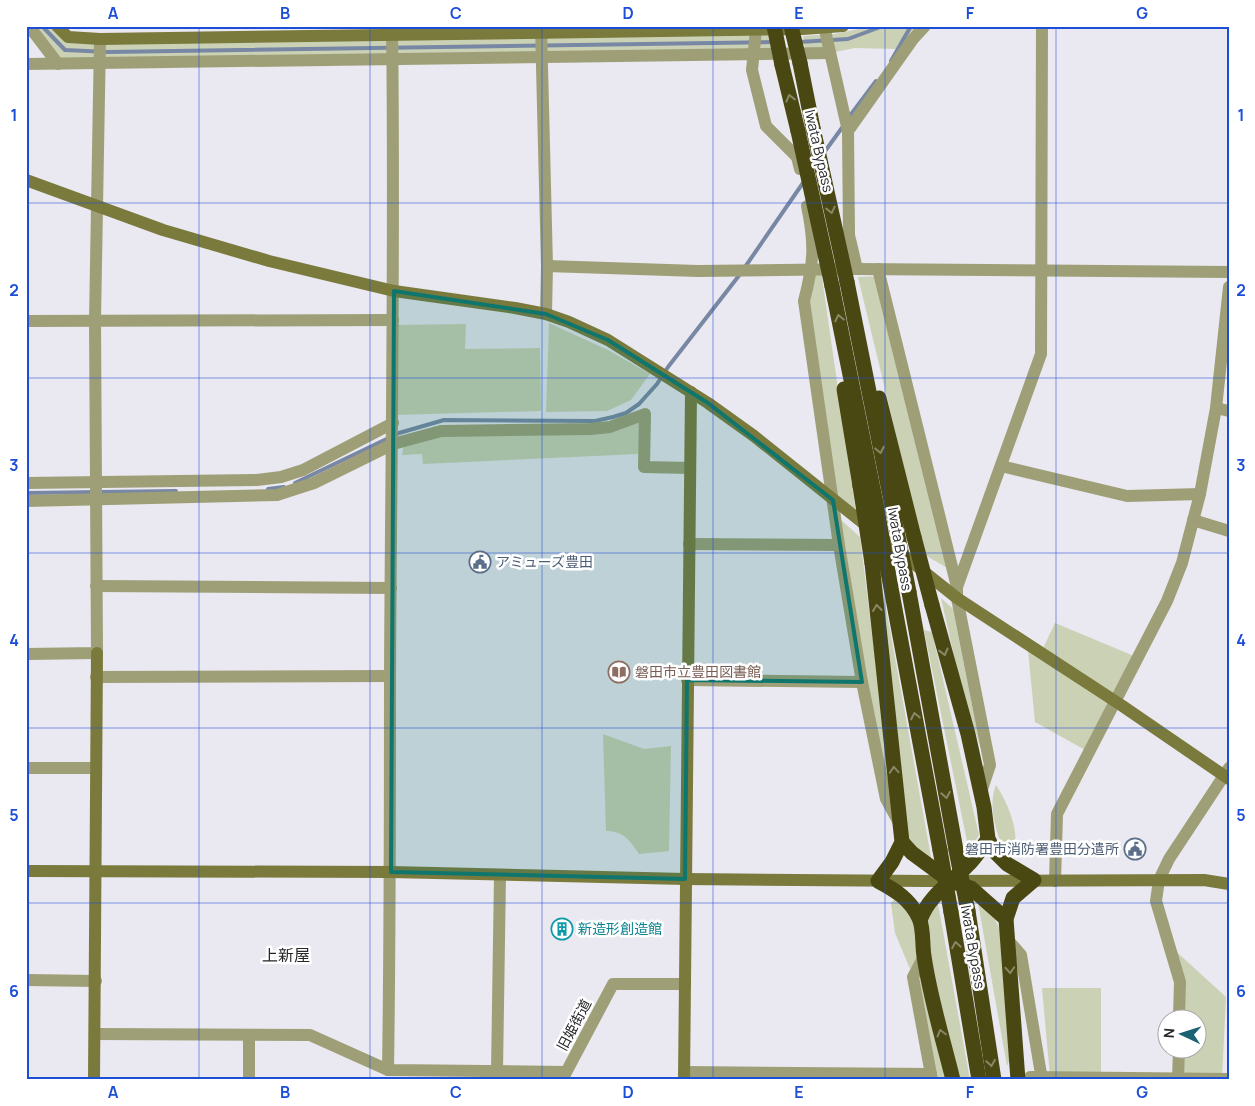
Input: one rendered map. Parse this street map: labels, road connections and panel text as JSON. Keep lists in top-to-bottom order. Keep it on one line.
{"streets":{"highway":["Iwata Bypass"],"street":["旧姫街道"]},"districts":["上新屋"],"places":{"public building":["アミューズ豊田","磐田市消防署豊田分遣所"],"library":["磐田市立豊田図書館"],"building":["新造形創造館"]},"north":"left","grid":{"columns":["A","B","C","D","E","F","G"],"rows":["1","2","3","4","5","6"]}}
